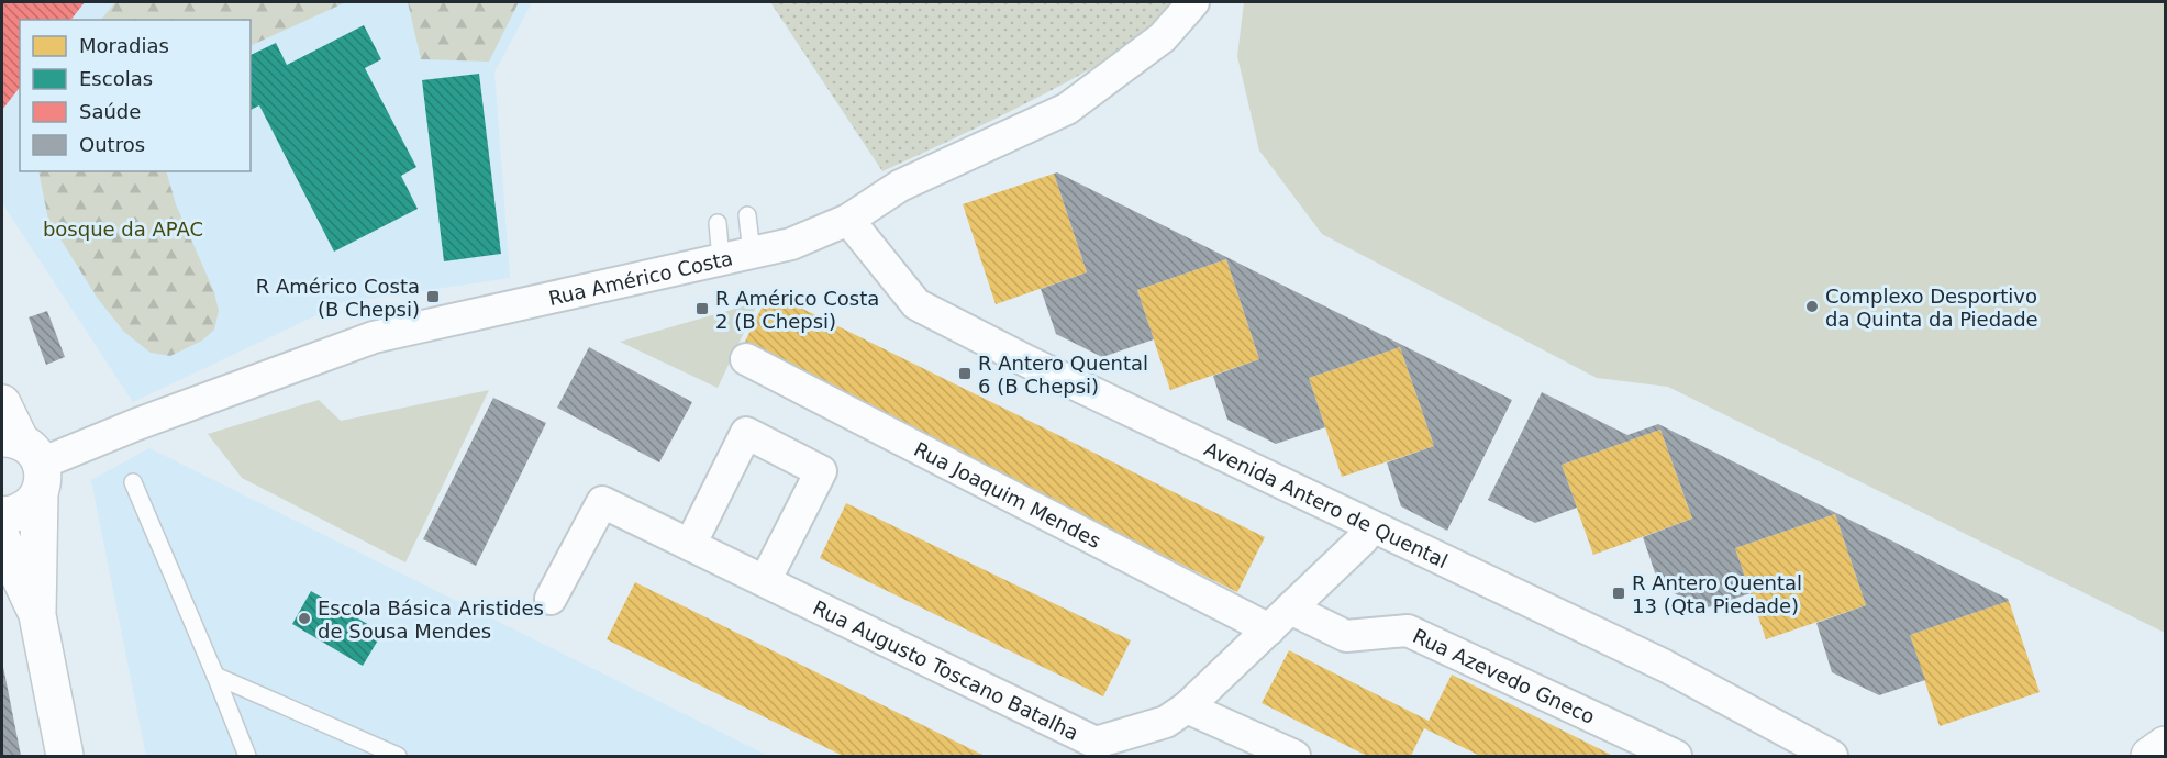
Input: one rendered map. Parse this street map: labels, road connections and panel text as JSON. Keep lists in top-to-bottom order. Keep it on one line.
{"streets":{"street":["Rua Américo Costa","Rua Joaquim Mendes","Avenida Antero de Quental","Rua Augusto Toscano Batalha","Rua Azevedo Gneco"]},"crossings":[["Rua Américo Costa","Avenida Antero de Quental"],["Rua Joaquim Mendes","Rua Augusto Toscano Batalha"],["Rua Joaquim Mendes","Rua Azevedo Gneco"],["Avenida Antero de Quental","Rua Augusto Toscano Batalha"],["Rua Augusto Toscano Batalha","Rua Azevedo Gneco"]],"parks":["bosque da APAC"],"places":{"transit":["R Américo Costa (B Chepsi)","R Américo Costa 2 (B Chepsi)","R Antero Quental 6 (B Chepsi)","R Antero Quental 13 (Qta Piedade)"],"other":["Complexo Desportivo da Quinta da Piedade","Escola Básica Aristides de Sousa Mendes"]},"legend":["Moradias","Escolas","Saúde","Outros"]}
